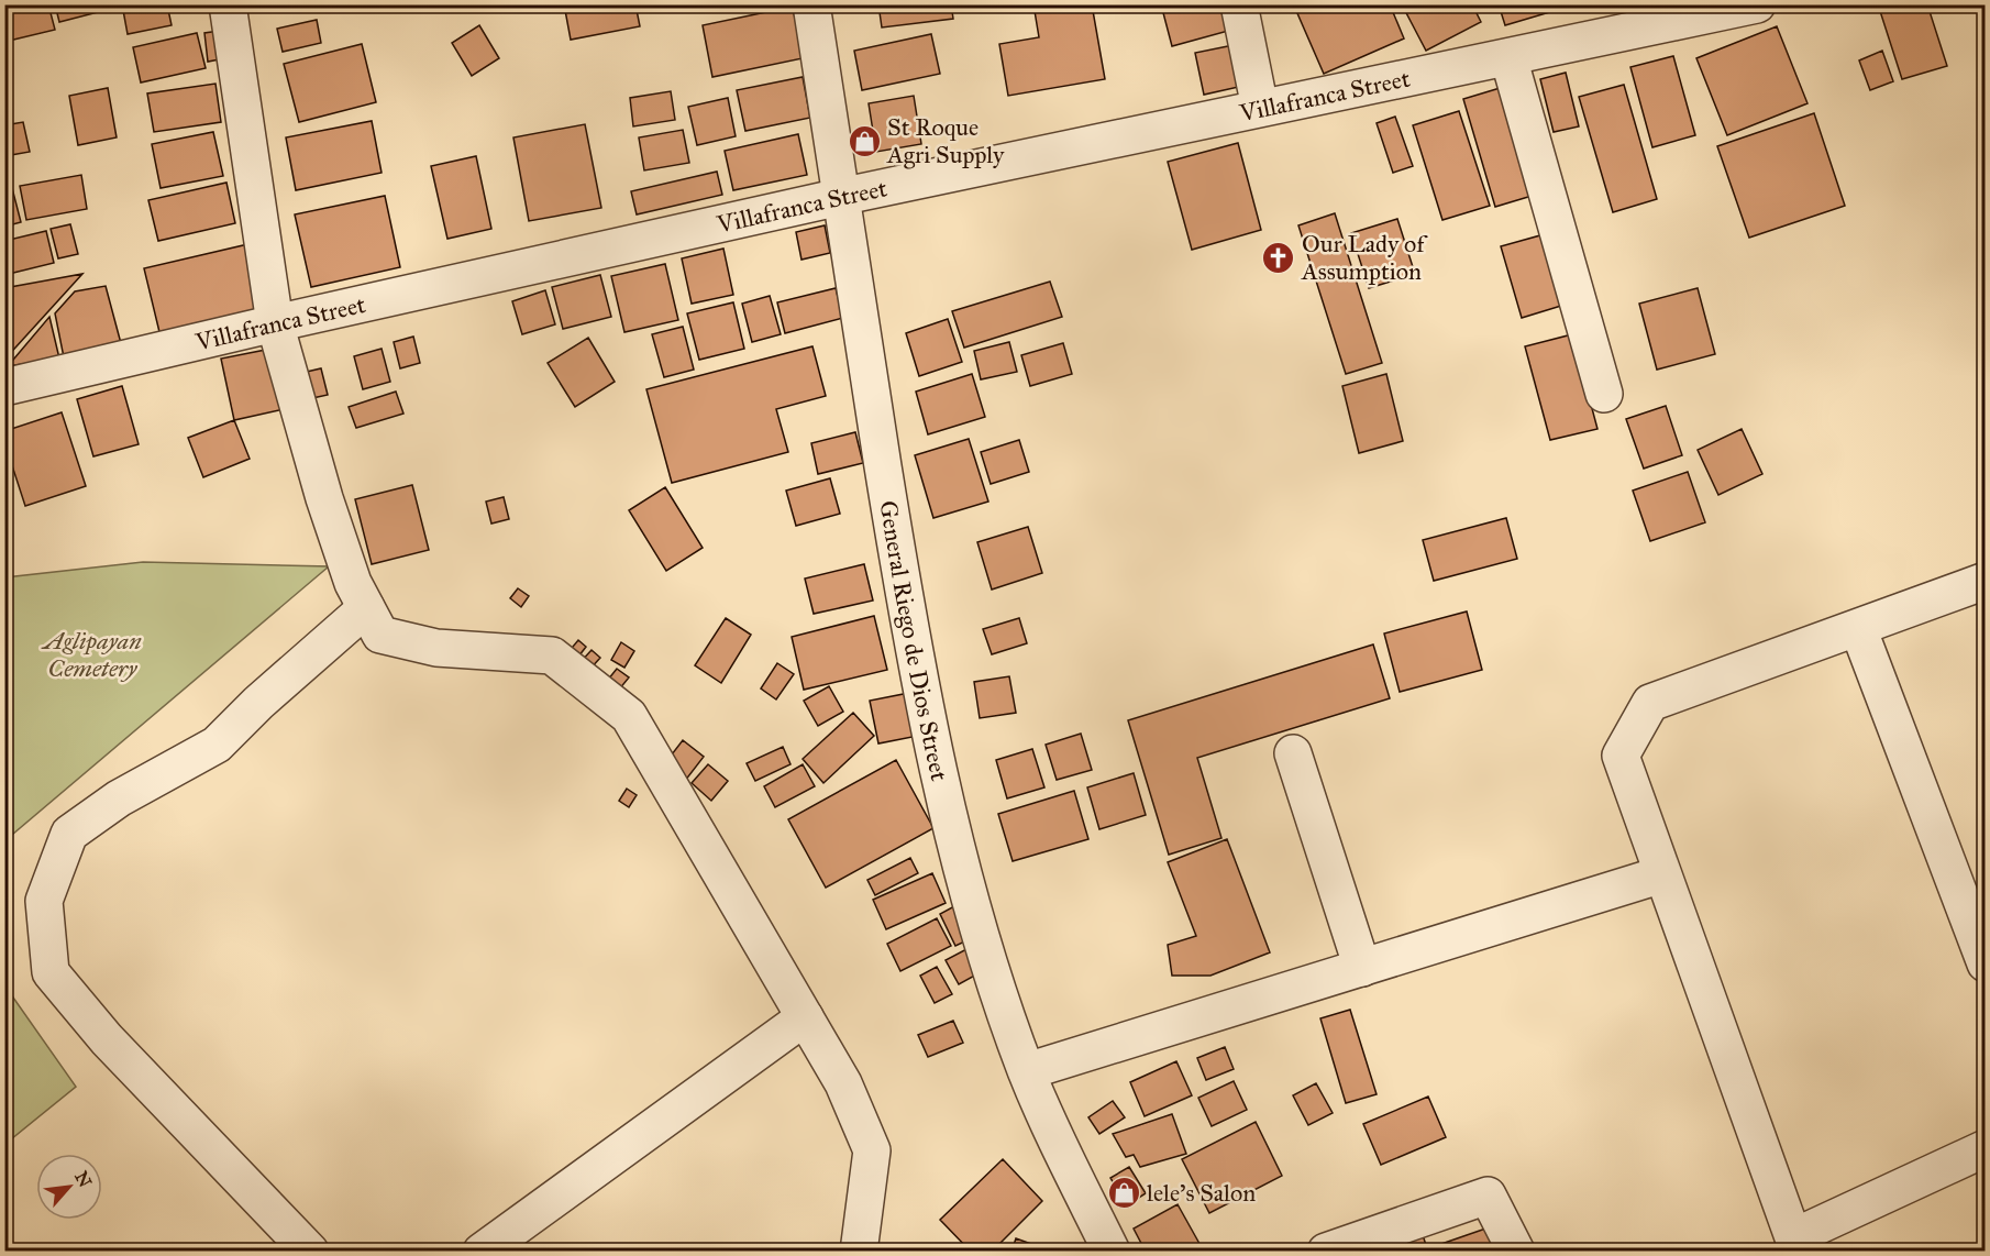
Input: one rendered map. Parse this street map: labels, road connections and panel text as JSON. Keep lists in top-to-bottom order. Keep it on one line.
{"streets":{"street":["Villafranca Street","General Riego de Dios Street"]},"crossings":[["Villafranca Street","General Riego de Dios Street"]],"parks":["Aglipayan Cemetery"],"places":{"shop":["St Roque Agri Supply","lele’s Salon"],"church":["Our Lady of Assumption"]},"north":"top right"}
